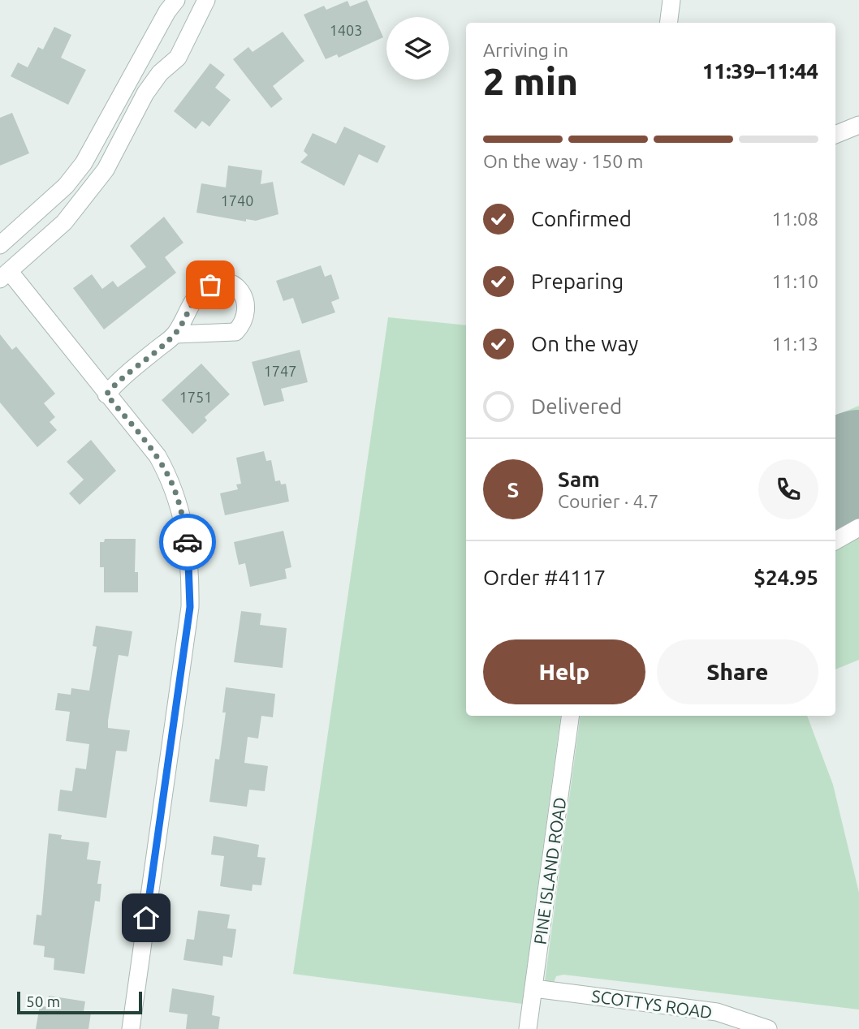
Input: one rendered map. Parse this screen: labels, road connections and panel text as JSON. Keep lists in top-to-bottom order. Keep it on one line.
{"streets":{"street":["PINE ISLAND ROAD","SCOTTYS ROAD"]},"crossings":[["PINE ISLAND ROAD","SCOTTYS ROAD"]],"house_numbers":["1403","1740","1747","1751"],"scale_bar":"50 m","page":{"heading":["2 min","Arriving in","11:39–11:44"],"panel":["Sam","Courier · 4.7","Order #4117","$24.95"],"bar":"On the way · 150 m","list":[["Confirmed","11:08"],["Preparing","11:10"],["On the way","11:13"],"Delivered"],"round":"S","buttons":["Help","Share"],"scale":"50 m"}}
